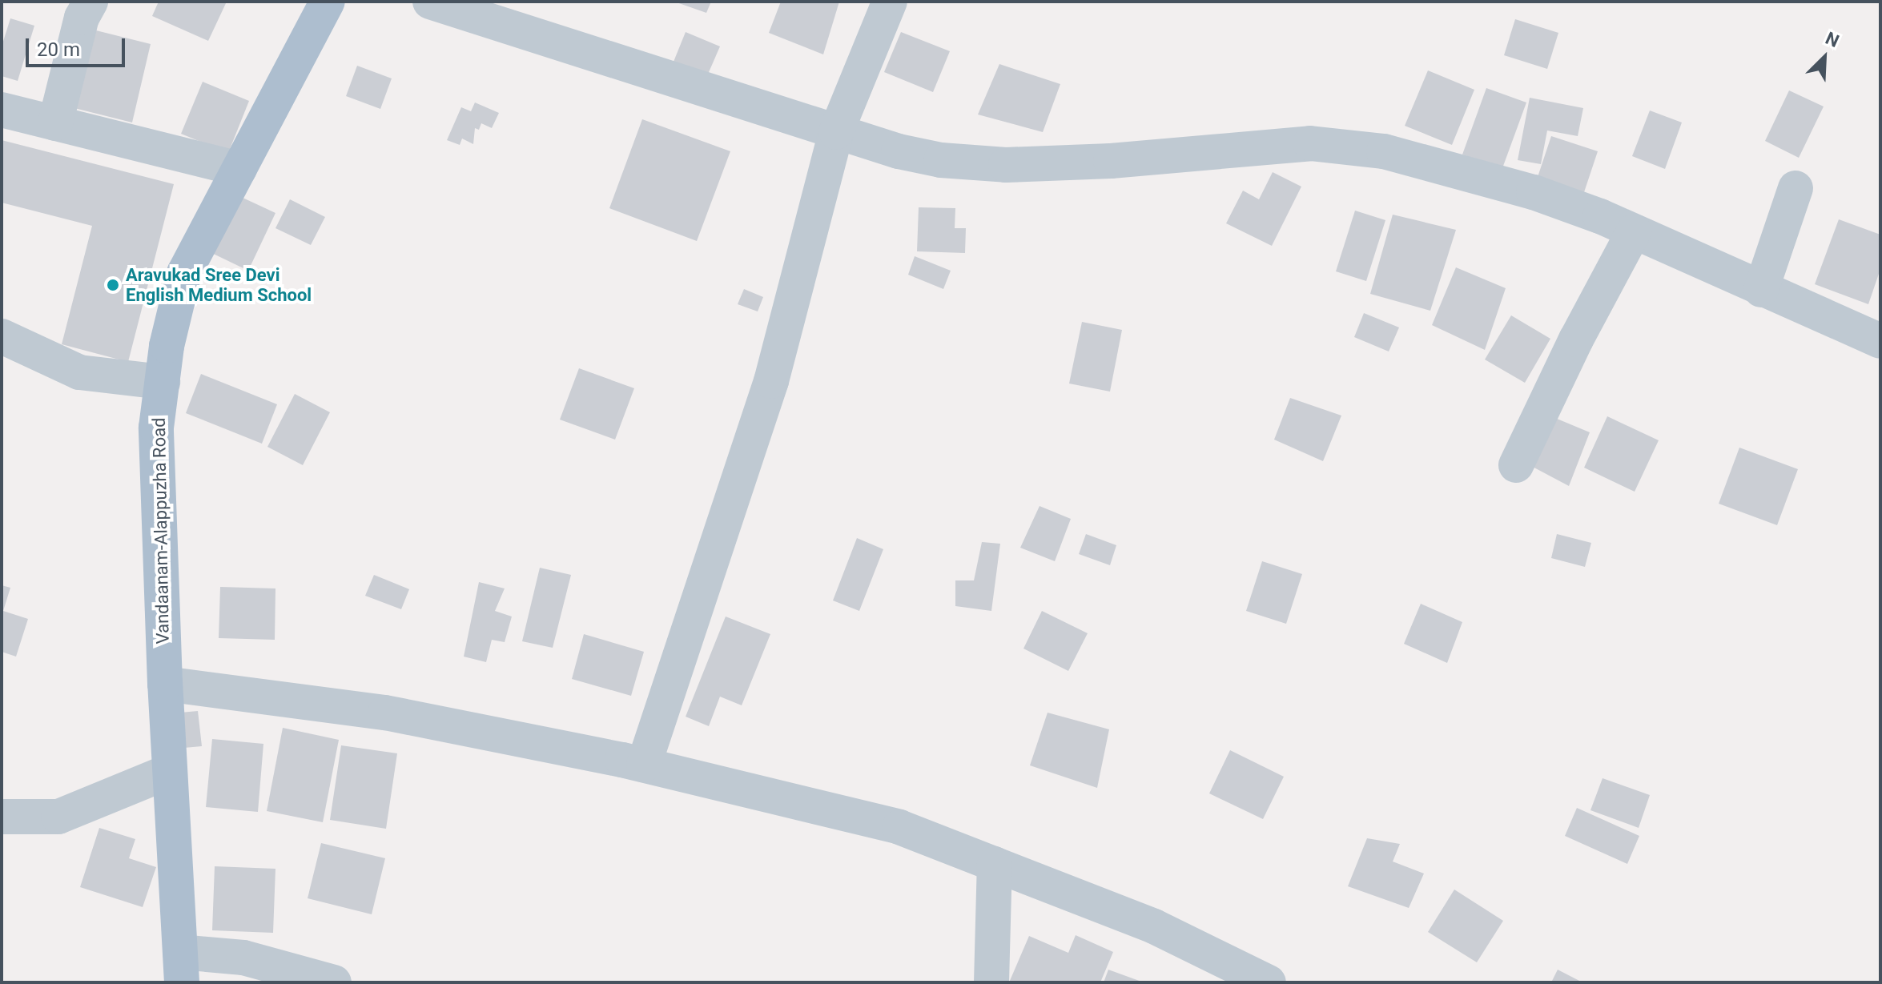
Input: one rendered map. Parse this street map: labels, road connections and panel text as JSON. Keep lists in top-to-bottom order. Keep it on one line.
{"streets":{"main road":["Vandaanam-Alappuzha Road"]},"places":["Aravukad Sree Devi English Medium School"],"scale_bar":"20 m","north":"top right"}
